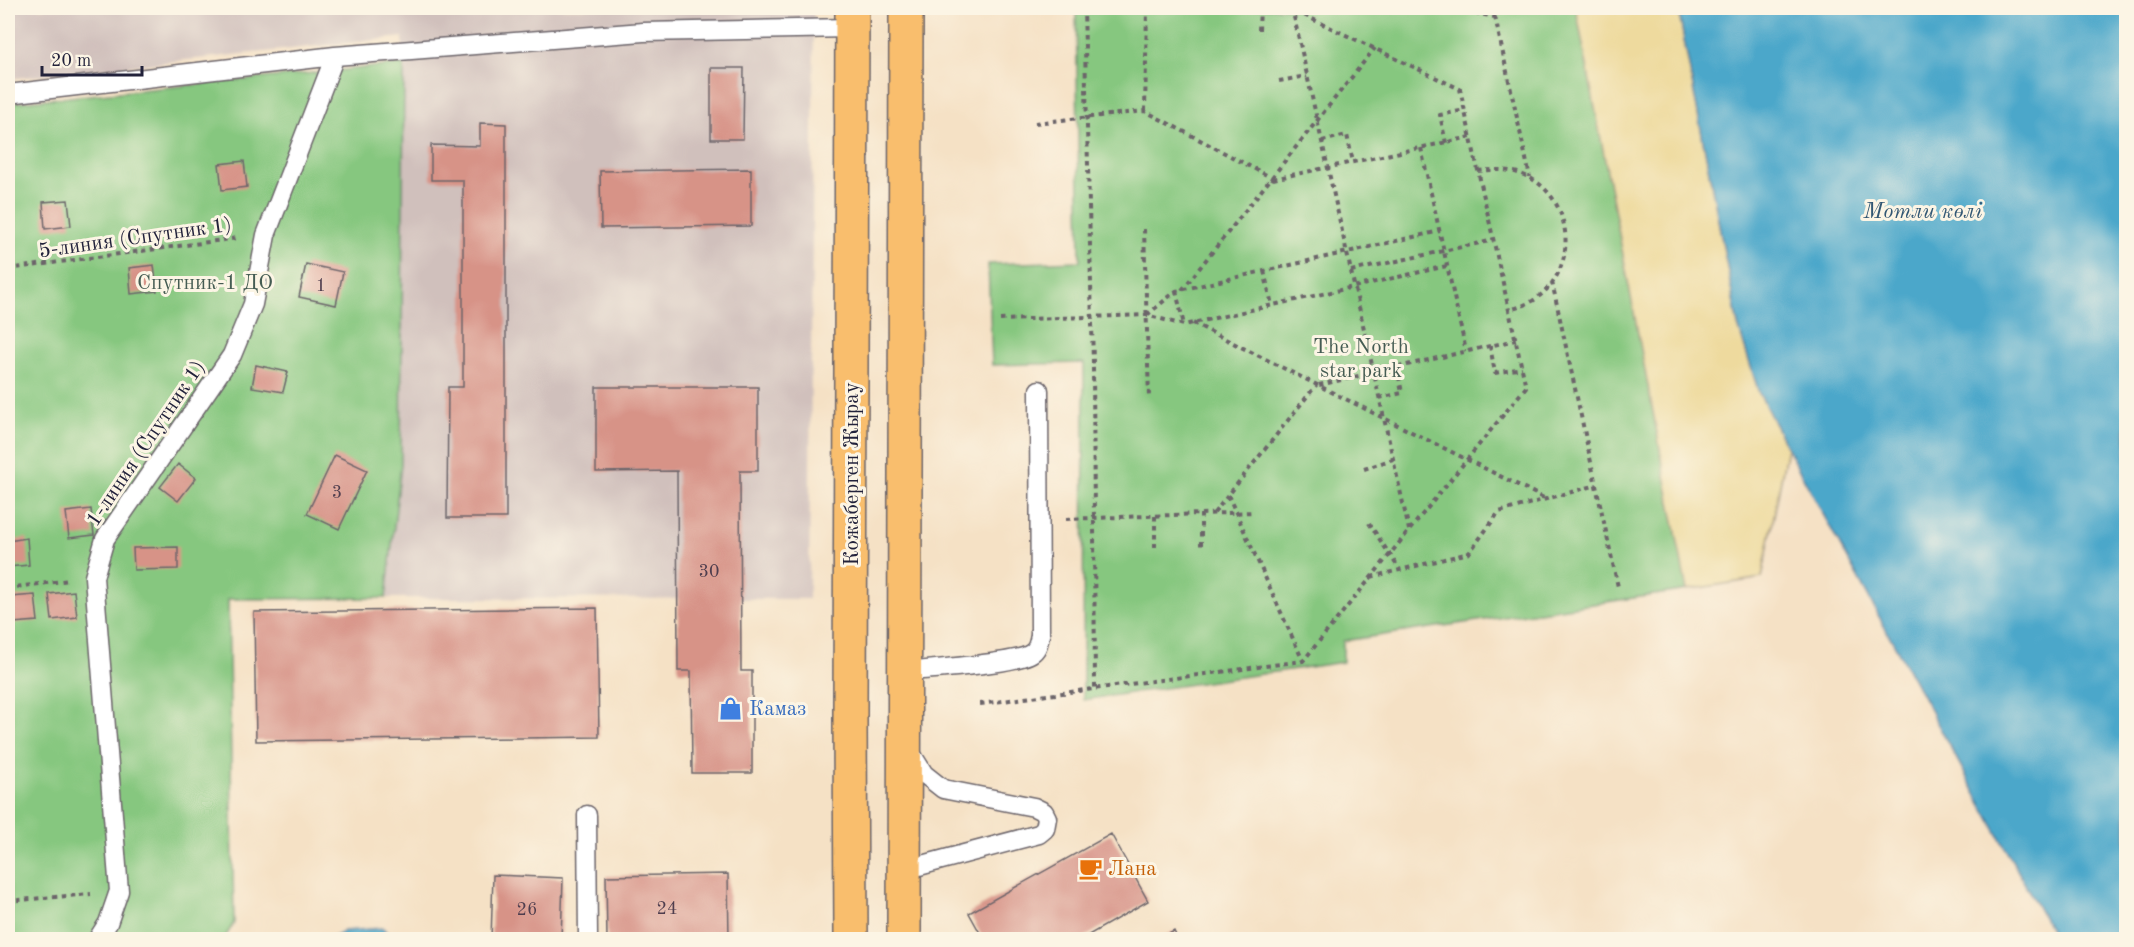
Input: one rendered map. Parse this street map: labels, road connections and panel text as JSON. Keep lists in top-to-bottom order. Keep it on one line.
{"streets":{"highway":["Кожаберген Жырау"],"lane":["1-линия (Спутник 1)"],"path":["5-линия (Спутник 1)"]},"crossings":[["5-линия (Спутник 1)","1-линия (Спутник 1)"]],"water":["Мотли көлі"],"parks":["Спутник-1 ДО","The North star park"],"places":{"shop":["Камаз"],"cafe":["Лана"]},"house_numbers":["1","3","30","24","26"],"scale_bar":"20 m"}
